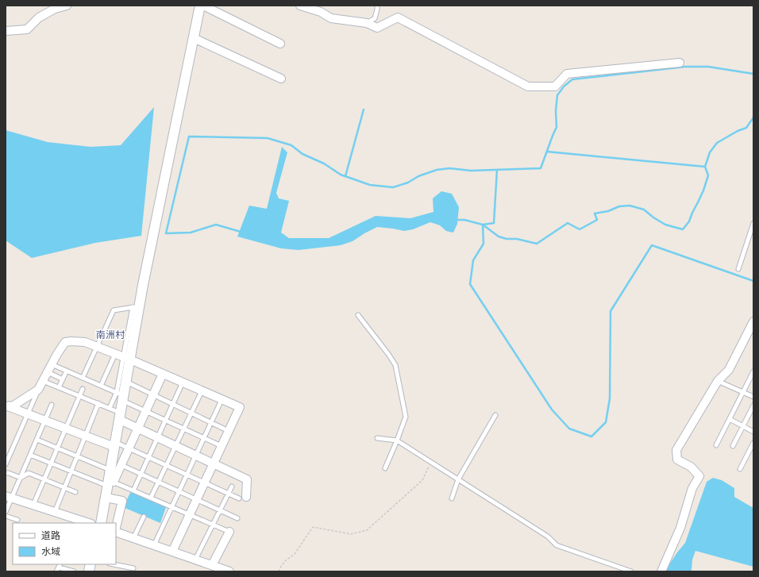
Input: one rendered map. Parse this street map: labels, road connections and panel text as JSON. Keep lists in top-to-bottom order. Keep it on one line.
{"districts":["南洲村"],"legend":["道路","水域"]}
